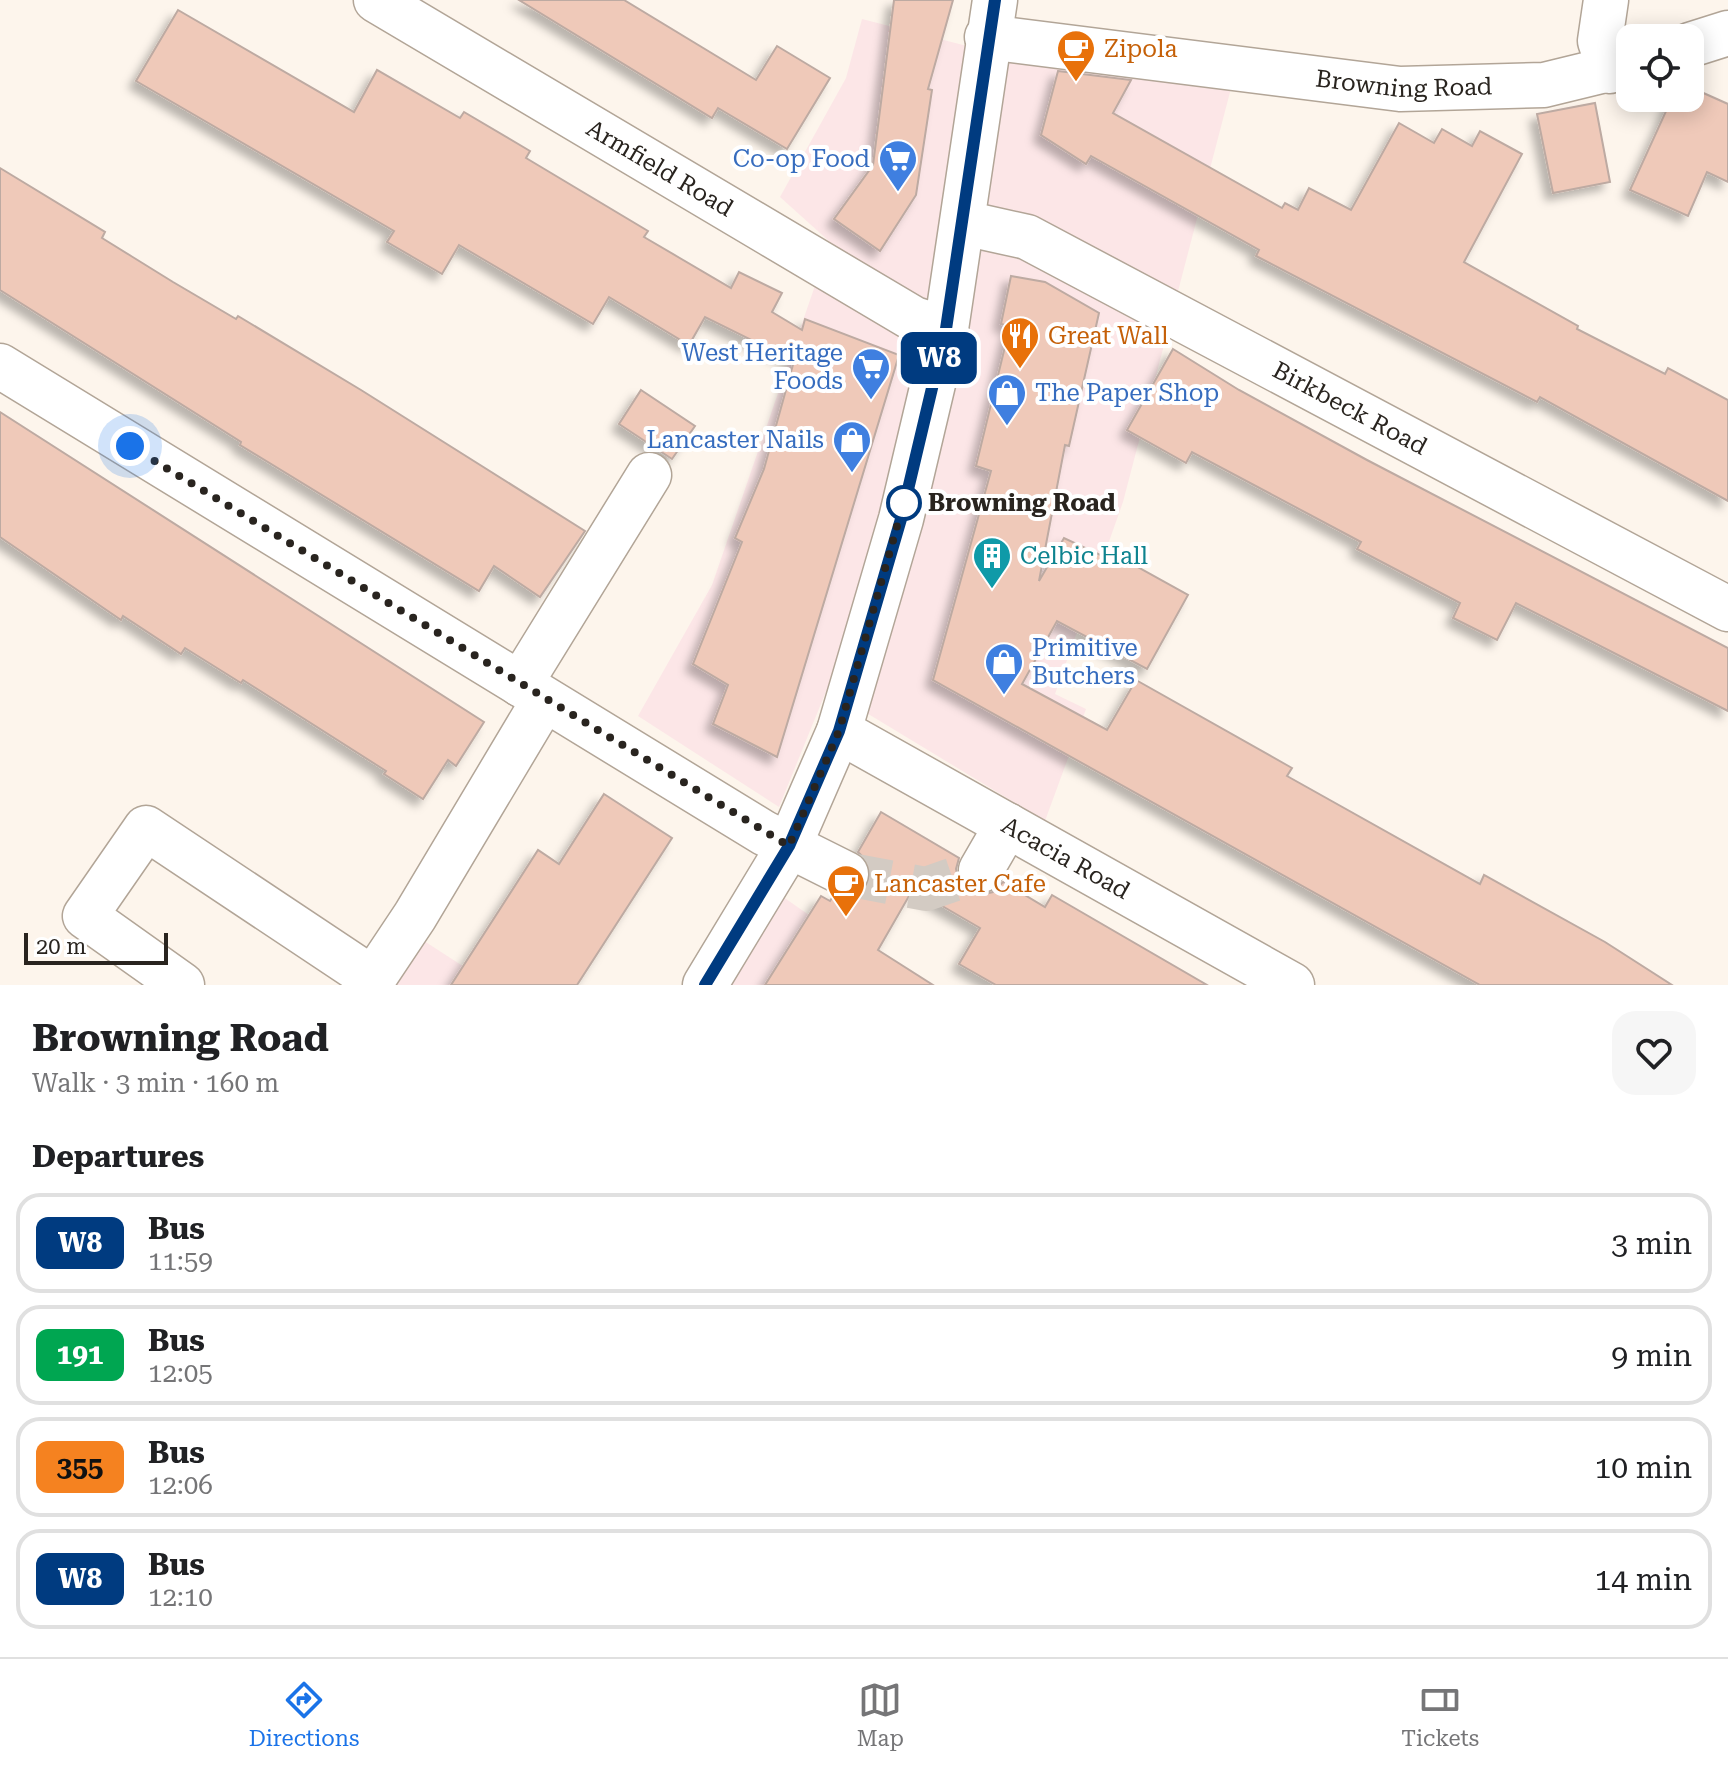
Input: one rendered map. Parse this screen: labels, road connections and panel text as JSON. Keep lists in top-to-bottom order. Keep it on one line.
{"streets":{"street":["Browning Road","Armfield Road","Birkbeck Road","Acacia Road"]},"places":{"cafe":["Zipola","Lancaster Cafe"],"supermarket":["Co-op Food","West Heritage Foods"],"restaurant":["Great Wall"],"shop":["The Paper Shop","Lancaster Nails","Primitive Butchers"],"other":["Browning Road"],"building":["Celbic Hall"]},"lines":["bus line W8"],"scale_bar":"20 m","page":{"on_map":"W8","scale":"20 m","heading":[["Browning Road","Walk · 3 min · 160 m"],"Departures"],"list":[{"mark":"W8","name":"Bus","note":"11:59","value":"3 min"},{"mark":"191","name":"Bus","note":"12:05","value":"9 min"},{"mark":"355","name":"Bus","note":"12:06","value":"10 min"},{"mark":"W8","name":"Bus","note":"12:10","value":"14 min"}],"tabs":["Directions","Map","Tickets"]}}
